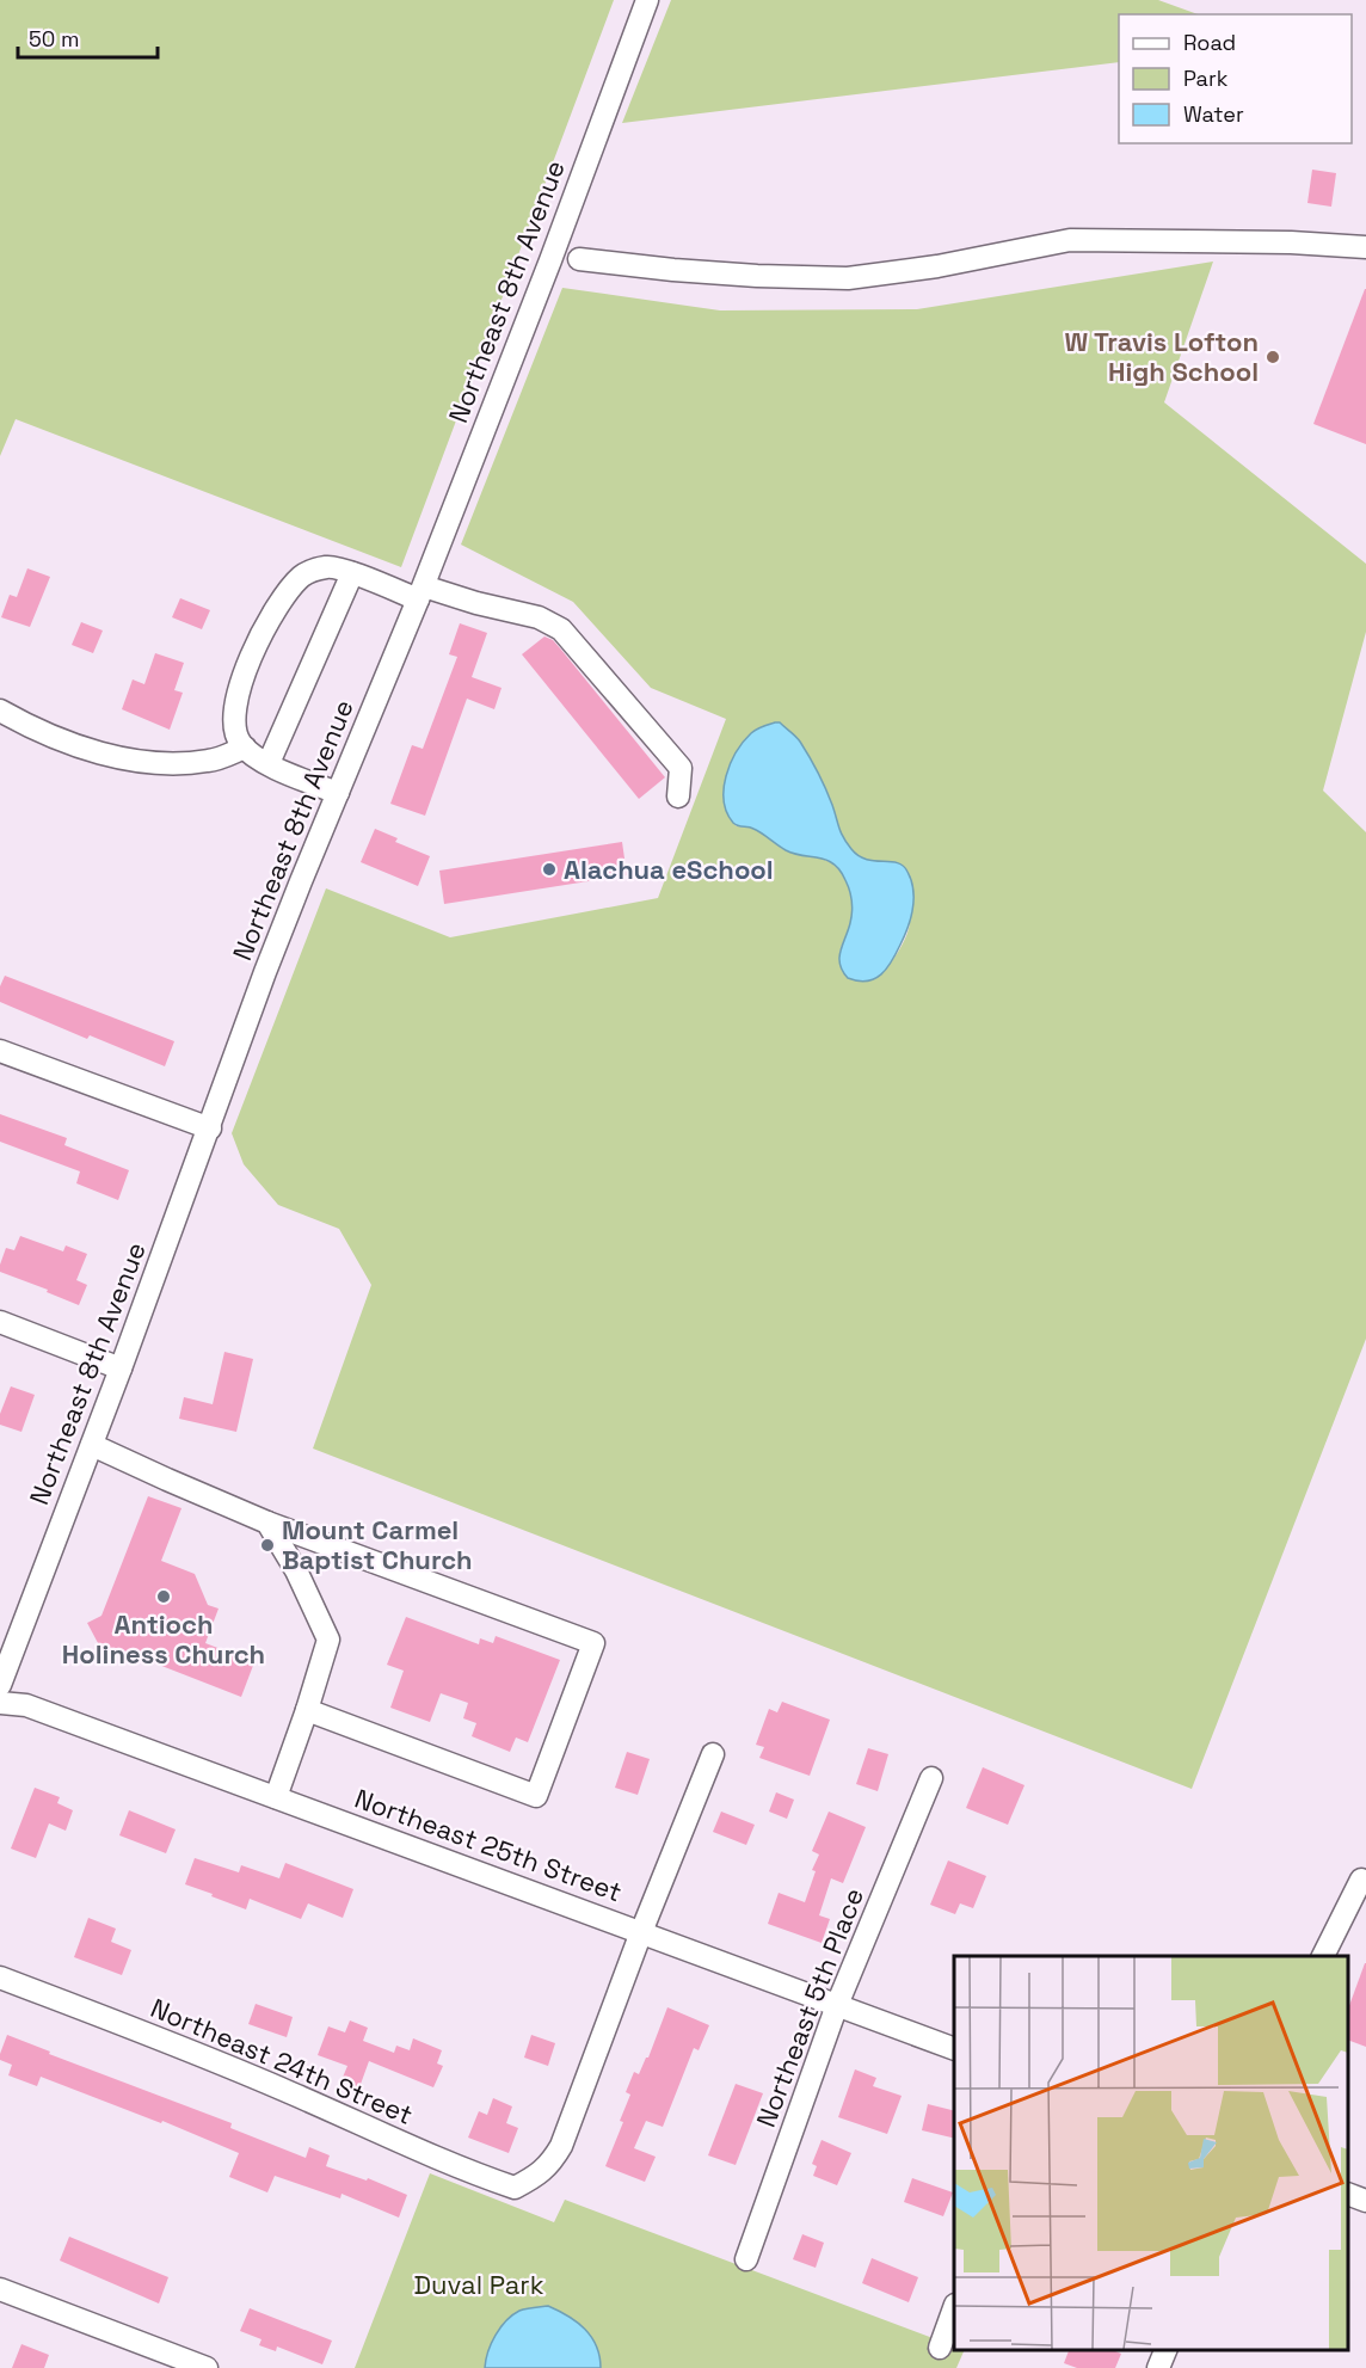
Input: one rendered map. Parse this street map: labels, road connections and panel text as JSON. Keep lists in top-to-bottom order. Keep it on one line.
{"streets":{"street":["Northeast 8th Avenue","Northeast 25th Street","Northeast 5th Place","Northeast 24th Street"]},"crossings":[["Northeast 25th Street","Northeast 5th Place"],["Northeast 25th Street","Northeast 24th Street"]],"parks":["Duval Park"],"places":["W Travis Lofton High School","Alachua eSchool","Mount Carmel Baptist Church","Antioch Holiness Church"],"legend":["Road","Park","Water"],"scale_bar":"50 m"}
